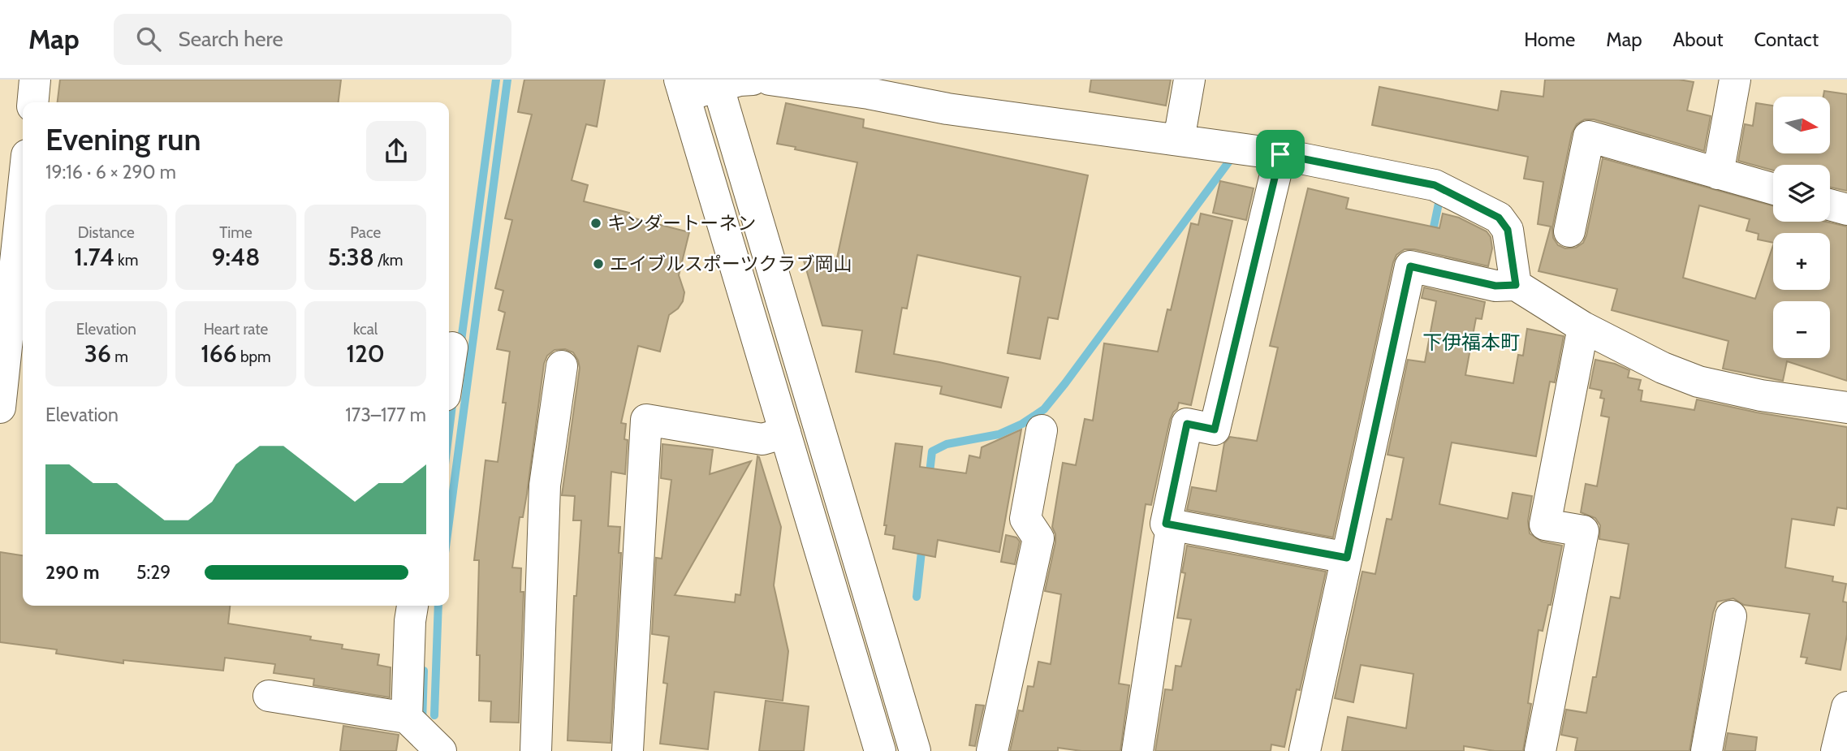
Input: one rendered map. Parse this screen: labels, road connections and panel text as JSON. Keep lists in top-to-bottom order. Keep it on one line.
{"districts":["下伊福本町"],"places":["キンダートーネン","エイブルスポーツクラブ岡山"],"north":"right","page":{"header":"Map","search":"Search here","nav":["Home","Map","About","Contact"],"map_buttons":["+","−"],"heading":["Evening run","19:16 · 6 × 290 m"],"stats":[["Distance","1.74 km"],["Time","9:48"],["Pace","5:38 /km"],["Elevation","36 m"],["Heart rate","166 bpm"],["kcal","120"]],"chart":["Elevation","173–177 m"],"list":[{"name":"290 m","note":"5:29"}]}}
